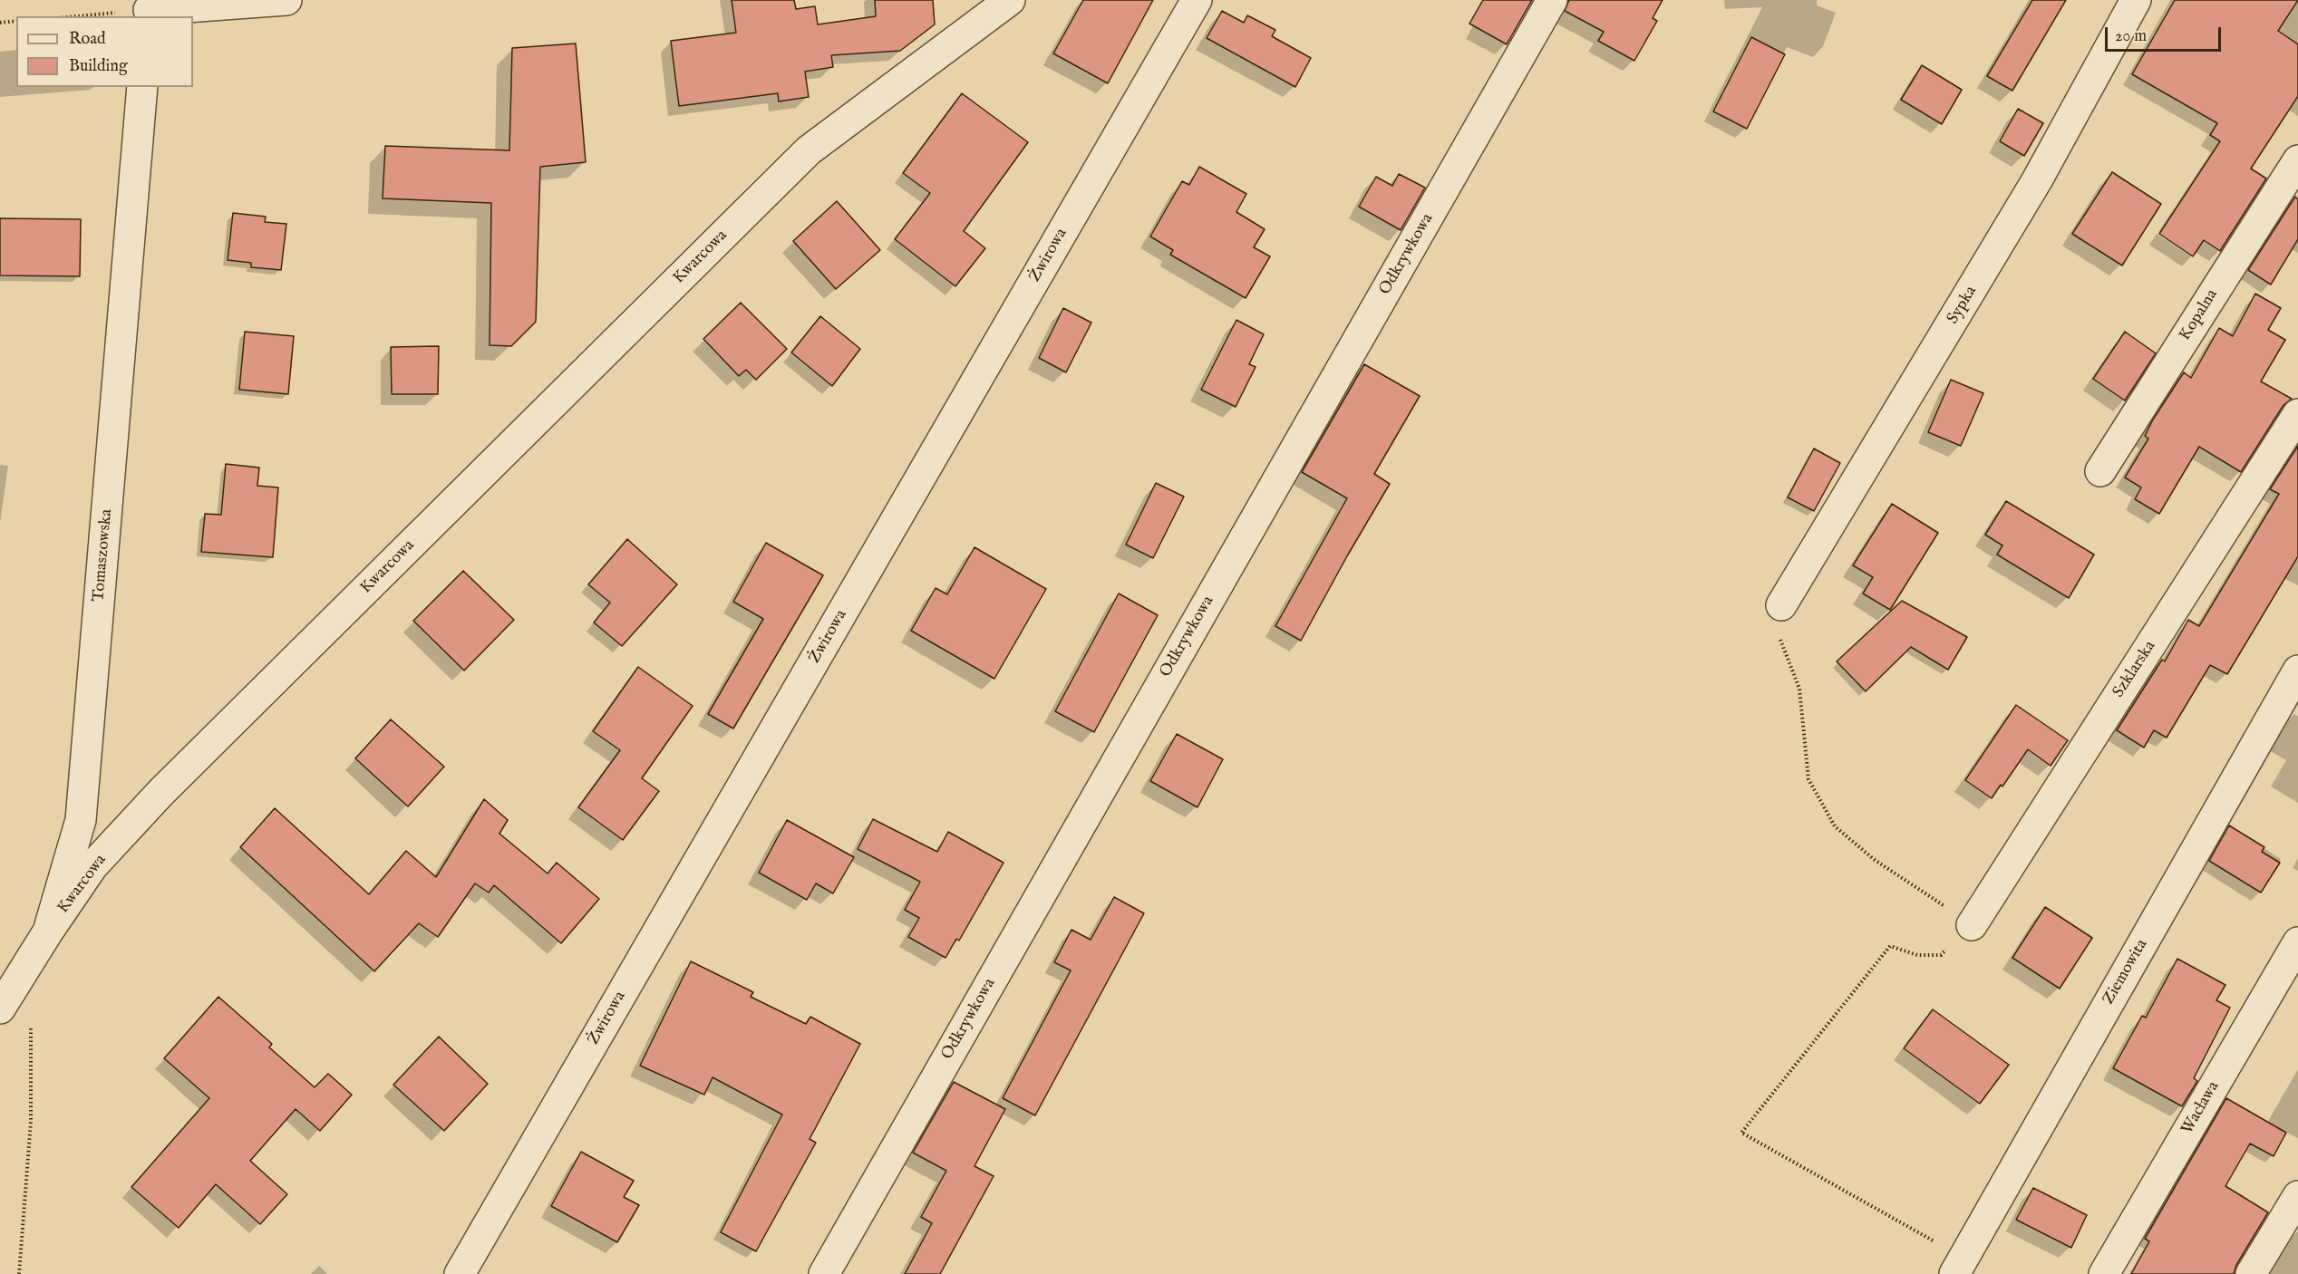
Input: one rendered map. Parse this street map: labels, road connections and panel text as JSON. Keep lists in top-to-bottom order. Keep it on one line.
{"streets":{"street":["Odkrywkowa","Żwirowa","Kwarcowa","Sypka","Kopalna","Tomaszowska","Szklarska","Ziemowita","Wacława"]},"crossings":[["Kwarcowa","Tomaszowska"]],"legend":["Road","Building"],"scale_bar":"20 m"}
